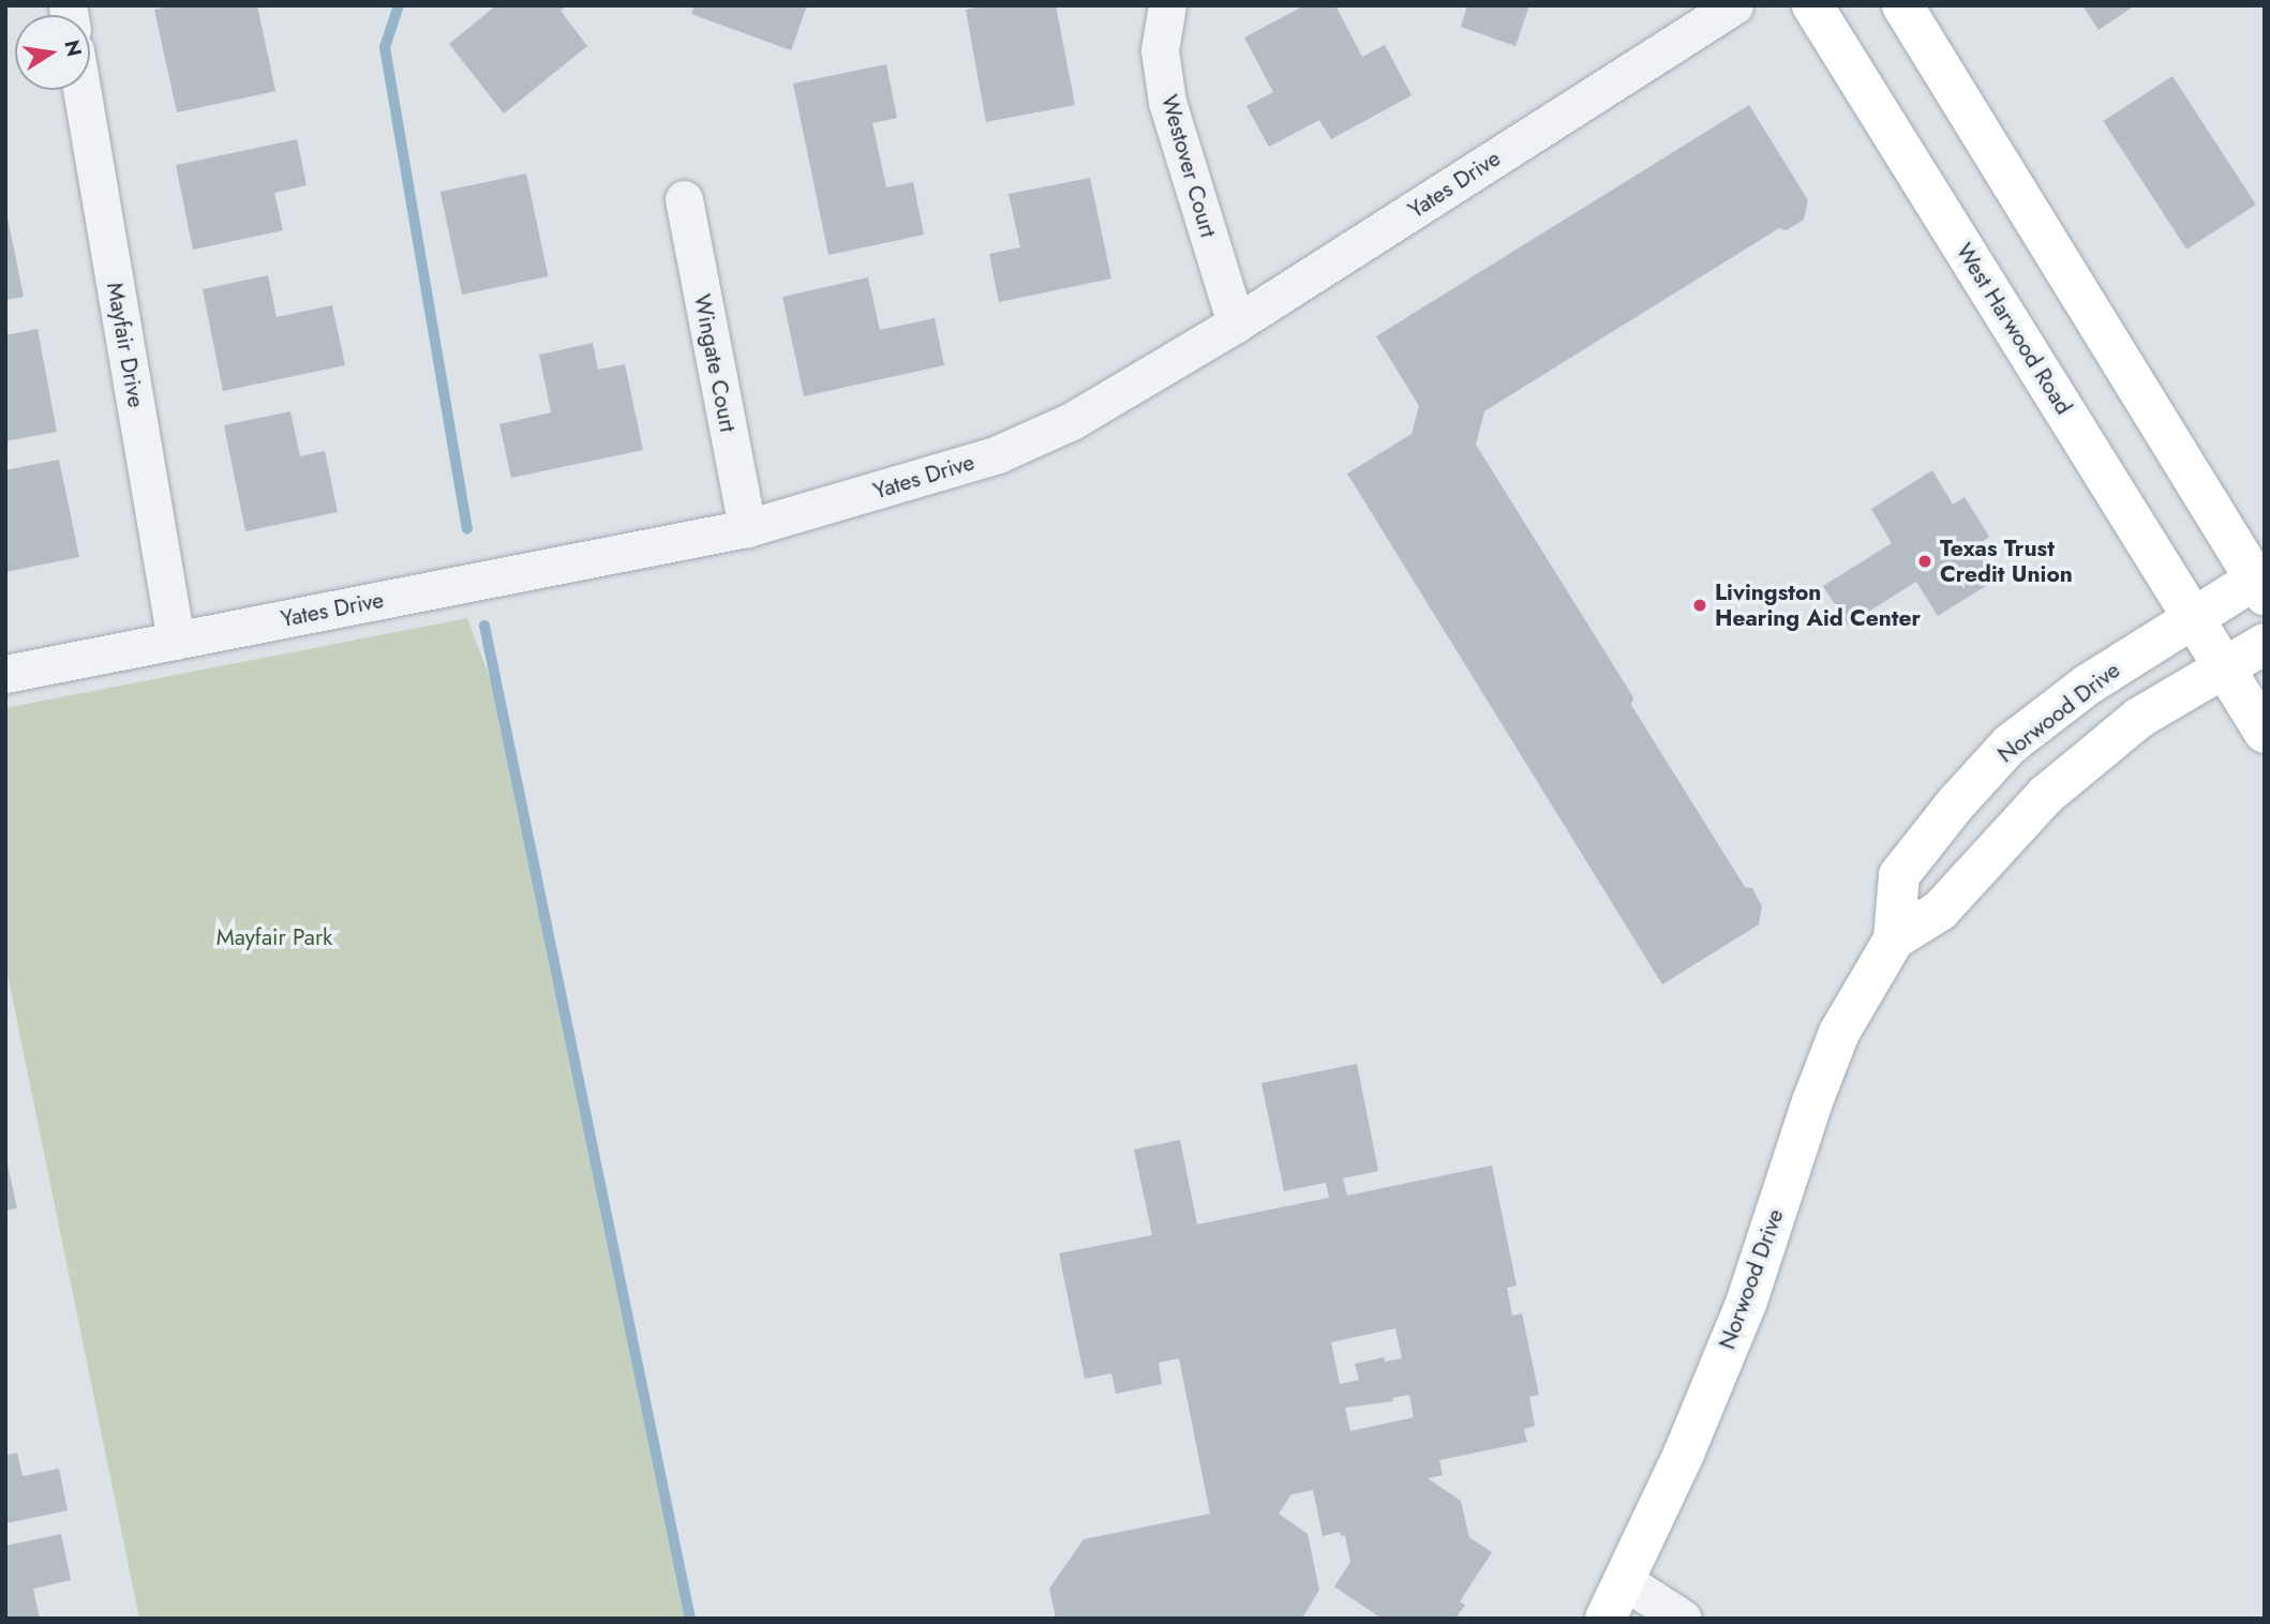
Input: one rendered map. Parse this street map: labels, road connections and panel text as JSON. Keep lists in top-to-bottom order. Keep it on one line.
{"streets":{"main road":["West Harwood Road","Norwood Drive"],"street":["Westover Court","Yates Drive","Mayfair Drive","Wingate Court"]},"crossings":[["Westover Court","Yates Drive"],["Yates Drive","Mayfair Drive"],["Yates Drive","Wingate Court"],["West Harwood Road","Norwood Drive"]],"parks":["Mayfair Park"],"places":["Texas Trust Credit Union","Livingston Hearing Aid Center"],"north":"right"}
